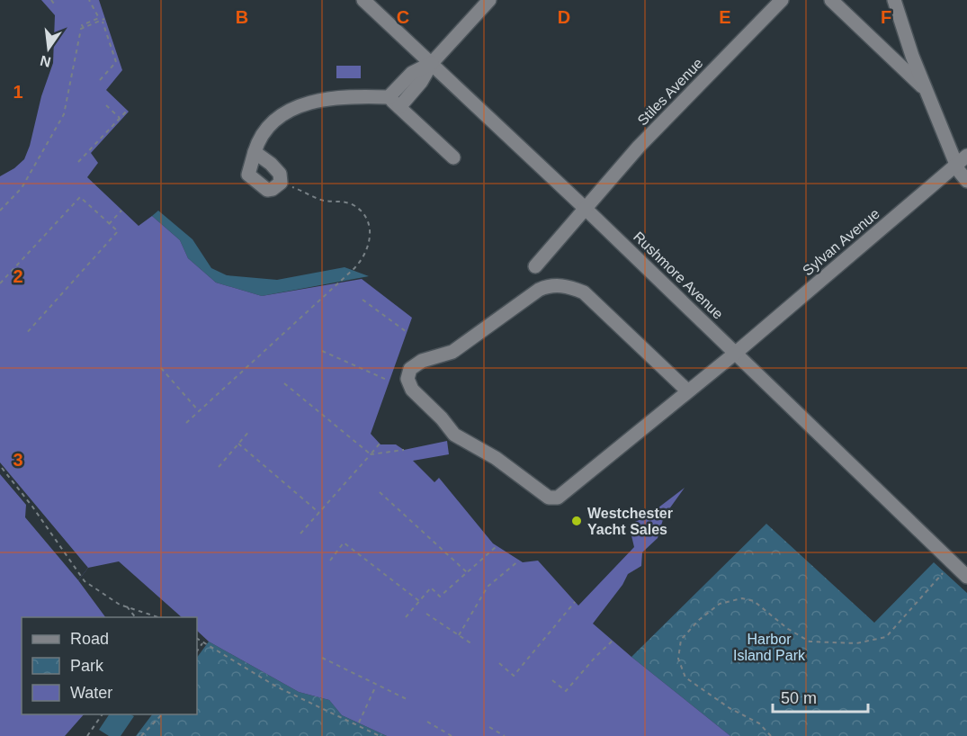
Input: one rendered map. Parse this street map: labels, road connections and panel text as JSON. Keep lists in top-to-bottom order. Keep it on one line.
{"streets":{"street":["Stiles Avenue","Sylvan Avenue","Rushmore Avenue"]},"crossings":[["Stiles Avenue","Rushmore Avenue"],["Sylvan Avenue","Rushmore Avenue"]],"parks":["Harbor Island Park"],"places":["Westchester Yacht Sales"],"legend":["Road","Park","Water"],"scale_bar":"50 m","north":"bottom","grid":{"columns":["B","C","D","E","F"],"rows":["1","2","3"]}}
